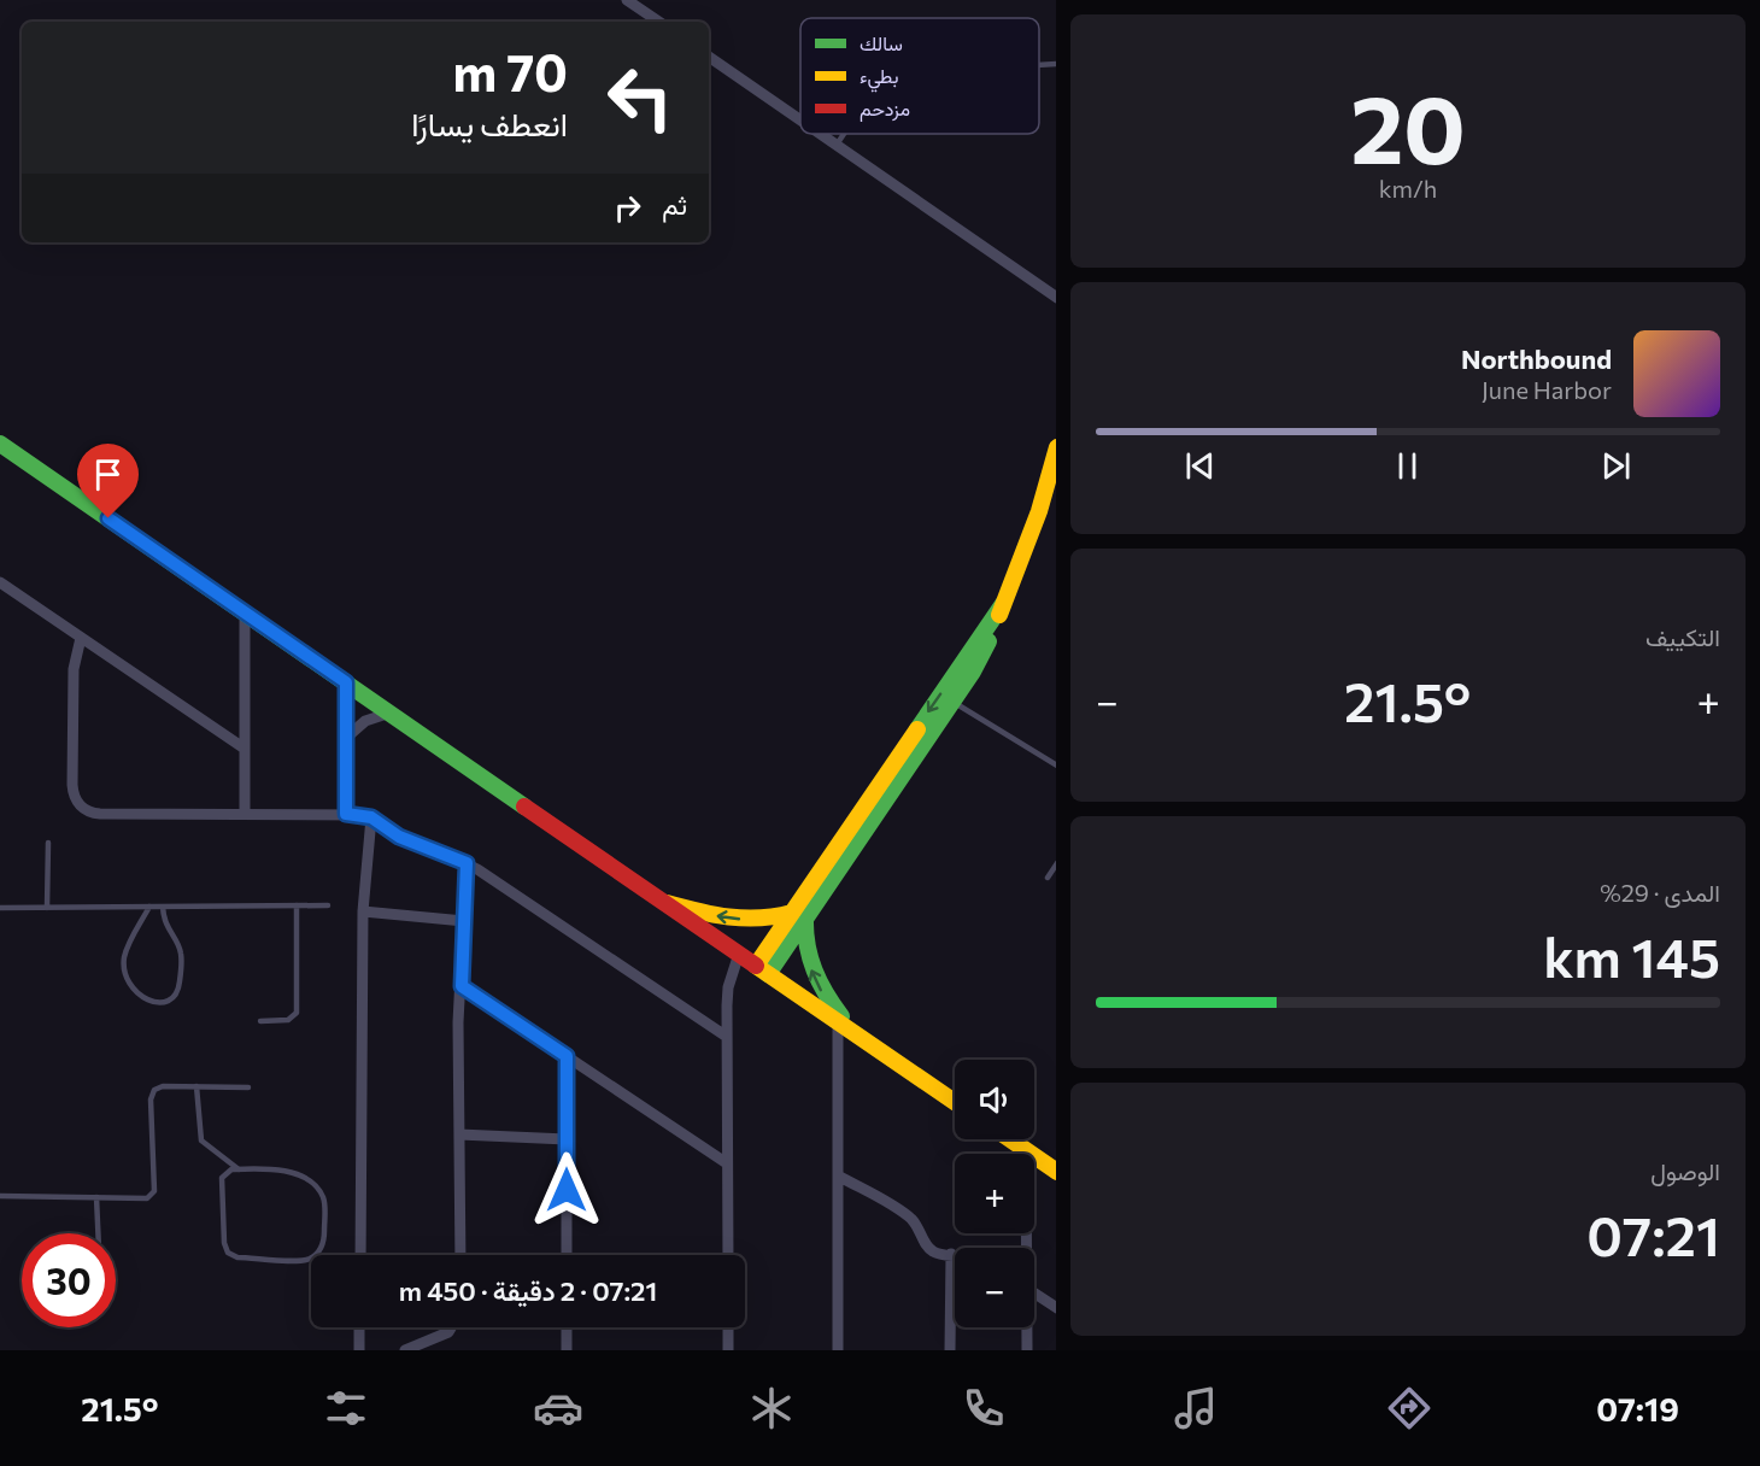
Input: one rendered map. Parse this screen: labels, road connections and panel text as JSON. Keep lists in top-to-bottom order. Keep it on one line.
{"legend":["سالك","بطيء","مزدحم"],"page":{"tile":[["20","km/h"],"التكييف",["المدى · 29%","145 km"],["الوصول","07:21"]],"turn":["70 m","انعطف يسارًا"],"then":"ثم","song":["Northbound","June Harbor"],"heat":["−","21.5°","+"],"map_buttons":["+","−"],"limit":"30","trip":"07:21 · 2 دقيقة · 450 m","tabs":["07:19","21.5°"]}}
